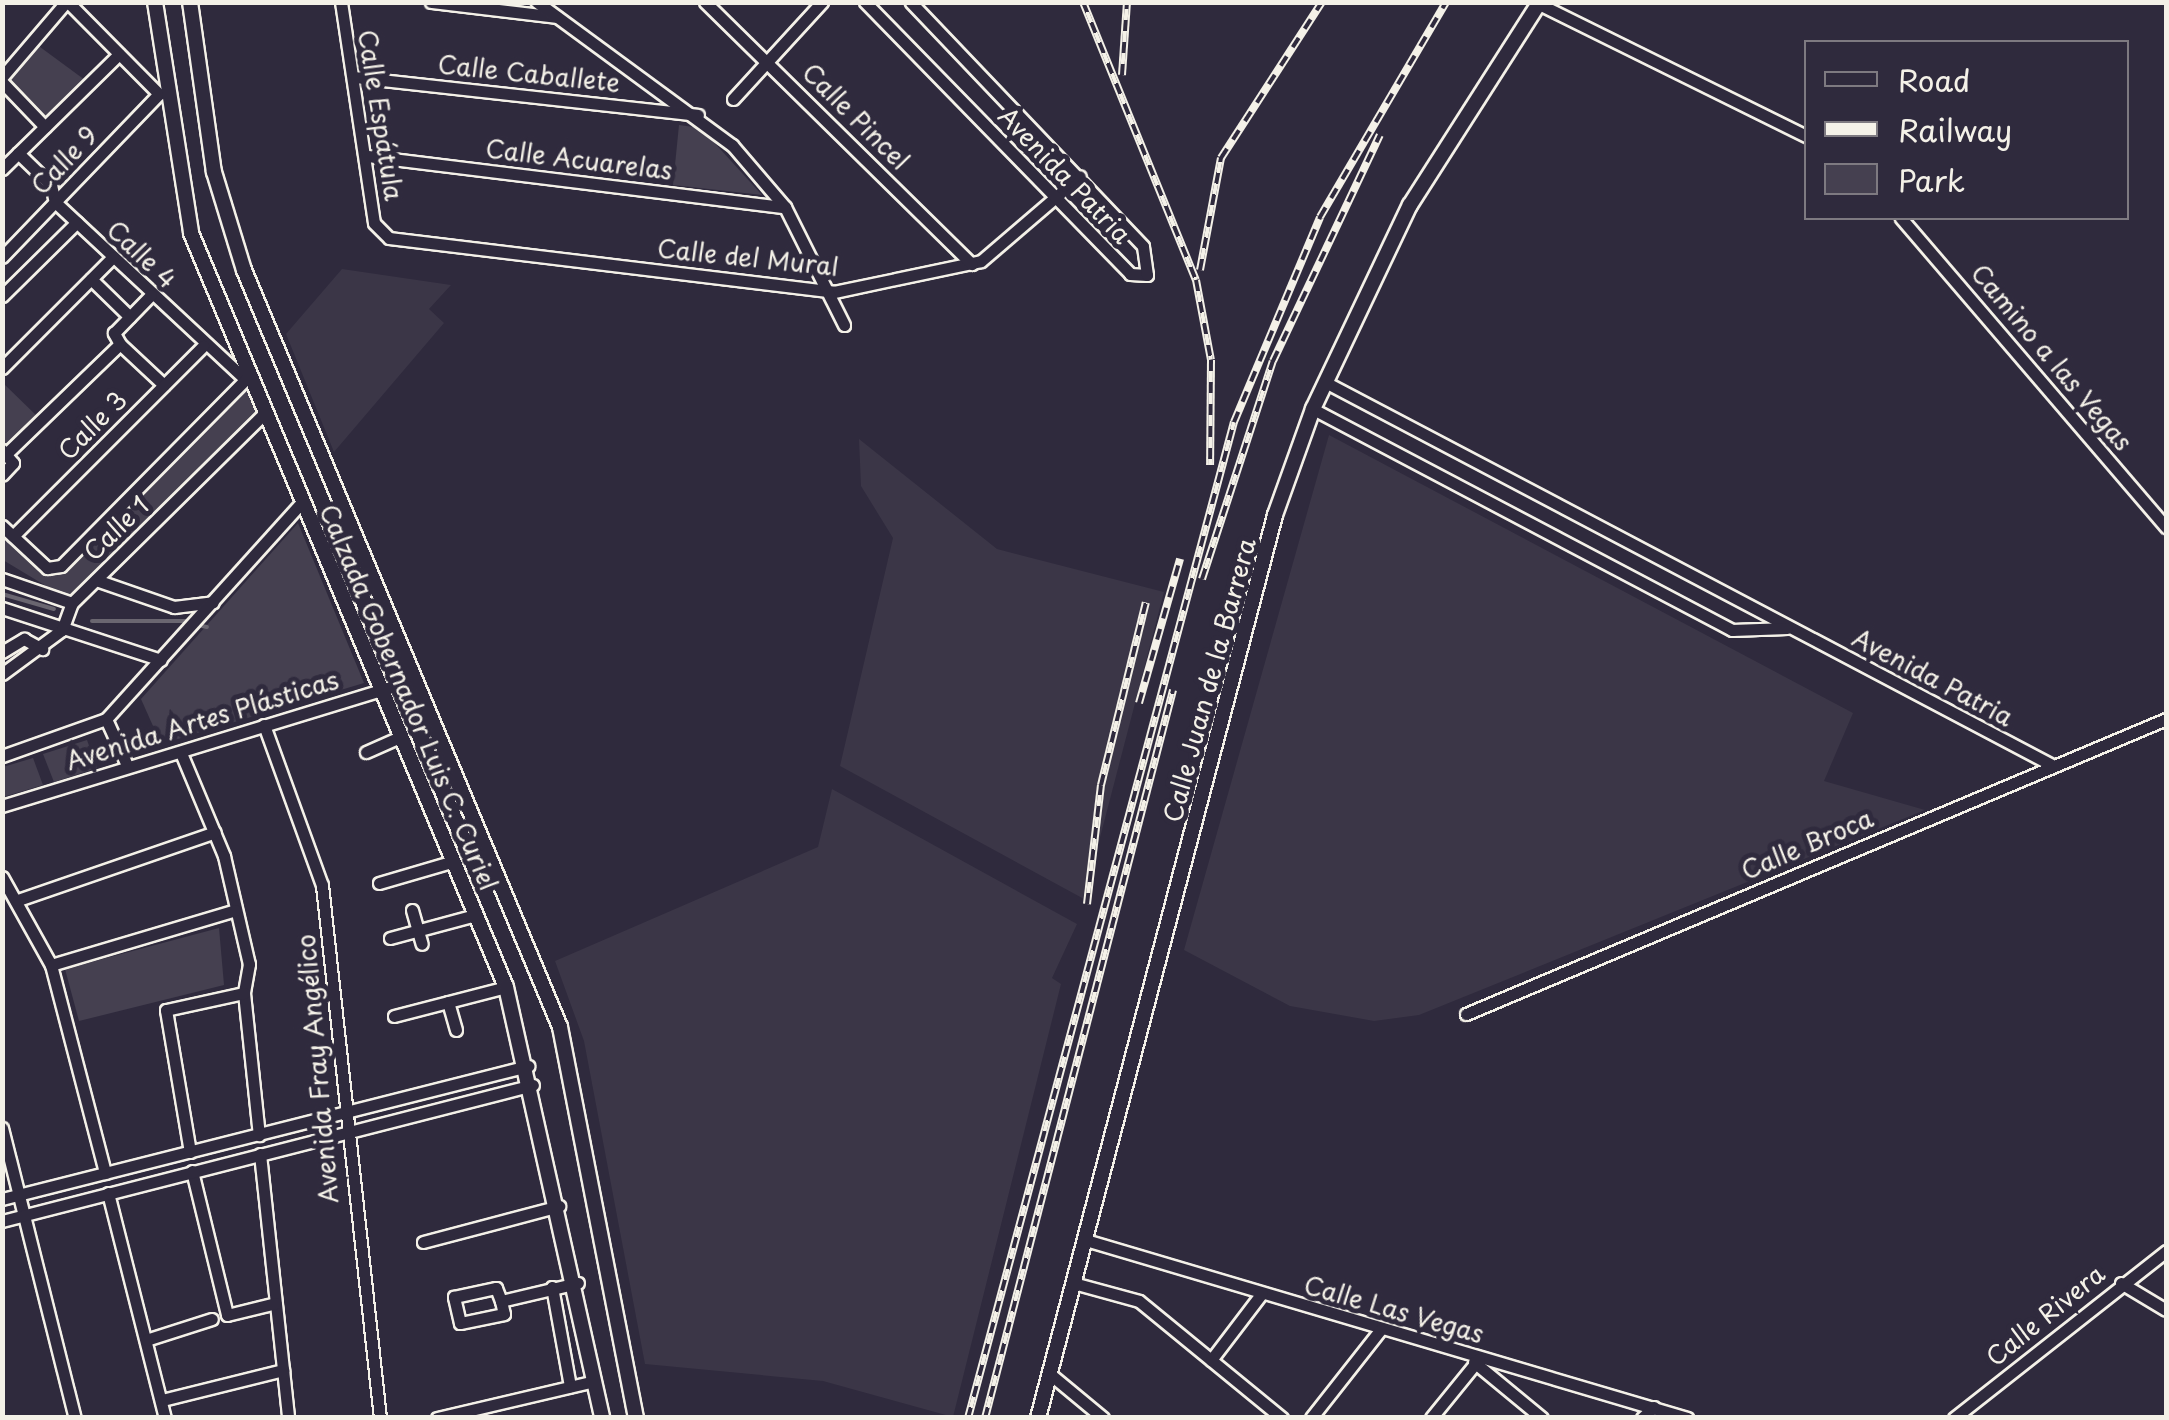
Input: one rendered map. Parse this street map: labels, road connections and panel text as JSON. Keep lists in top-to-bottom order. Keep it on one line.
{"streets":{"main road":["Calle Juan de la Barrera","Calzada Gobernador Luis C. Curiel"],"street":["Calle Caballete","Calle Espátula","Calle Pincel","Calle Acuarelas","Calle 9","Avenida Patria","Calle 4","Calle del Mural","Camino a las Vegas","Calle 3","Calle 1","Avenida Artes Plásticas","Calle Broca","Avenida Fray Angélico","Calle Las Vegas","Calle Rivera"]},"crossings":[["Calle Caballete","Calle Espátula"],["Calle Espátula","Calle Acuarelas"],["Calle Espátula","Calle del Mural"],["Calle Pincel","Calle del Mural"],["Calle 9","Calle 4"],["Avenida Patria","Calle del Mural"],["Avenida Patria","Calle Juan de la Barrera"],["Avenida Patria","Calle Broca"],["Calle 4","Calle 3"],["Calle 4","Calle 1"],["Calle 4","Calzada Gobernador Luis C. Curiel"],["Calle 3","Calle 1"],["Calle 1","Calzada Gobernador Luis C. Curiel"],["Calle Juan de la Barrera","Calle Las Vegas"],["Calzada Gobernador Luis C. Curiel","Avenida Artes Plásticas"],["Avenida Artes Plásticas","Avenida Fray Angélico"]],"legend":["Road","Railway","Park"]}
